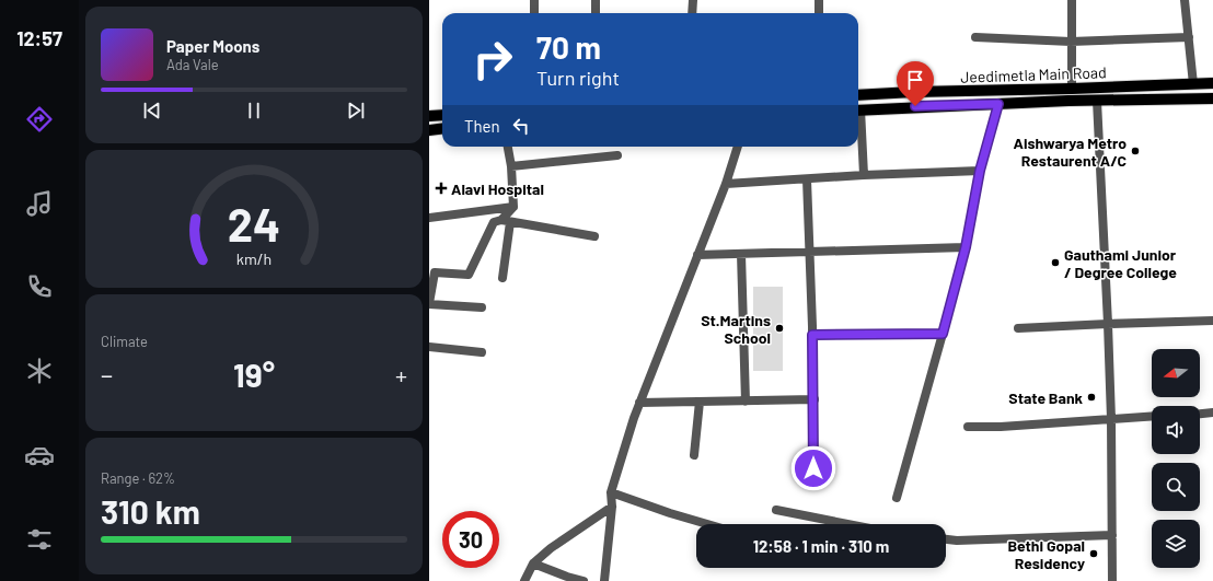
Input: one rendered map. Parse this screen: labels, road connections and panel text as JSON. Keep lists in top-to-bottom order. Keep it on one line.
{"streets":{"main road":["Jeedimetla Main Road"]},"places":{"other":["Aishwarya Metro Restaurent A/C","Gauthami Junior / Degree College","St.Martins School","State Bank","Bethi Gopal Residency"],"health":["Alavi Hospital"]},"north":"left","page":{"tabs":"12:57","turn":["70 m","Turn right"],"song":["Paper Moons","Ada Vale"],"then":"Then","tile":["Climate",["Range · 62%","310 km"]],"heat":["−","19°","+"],"limit":"30","trip":"12:58 · 1 min · 310 m","gauge":["24","km/h"]}}
